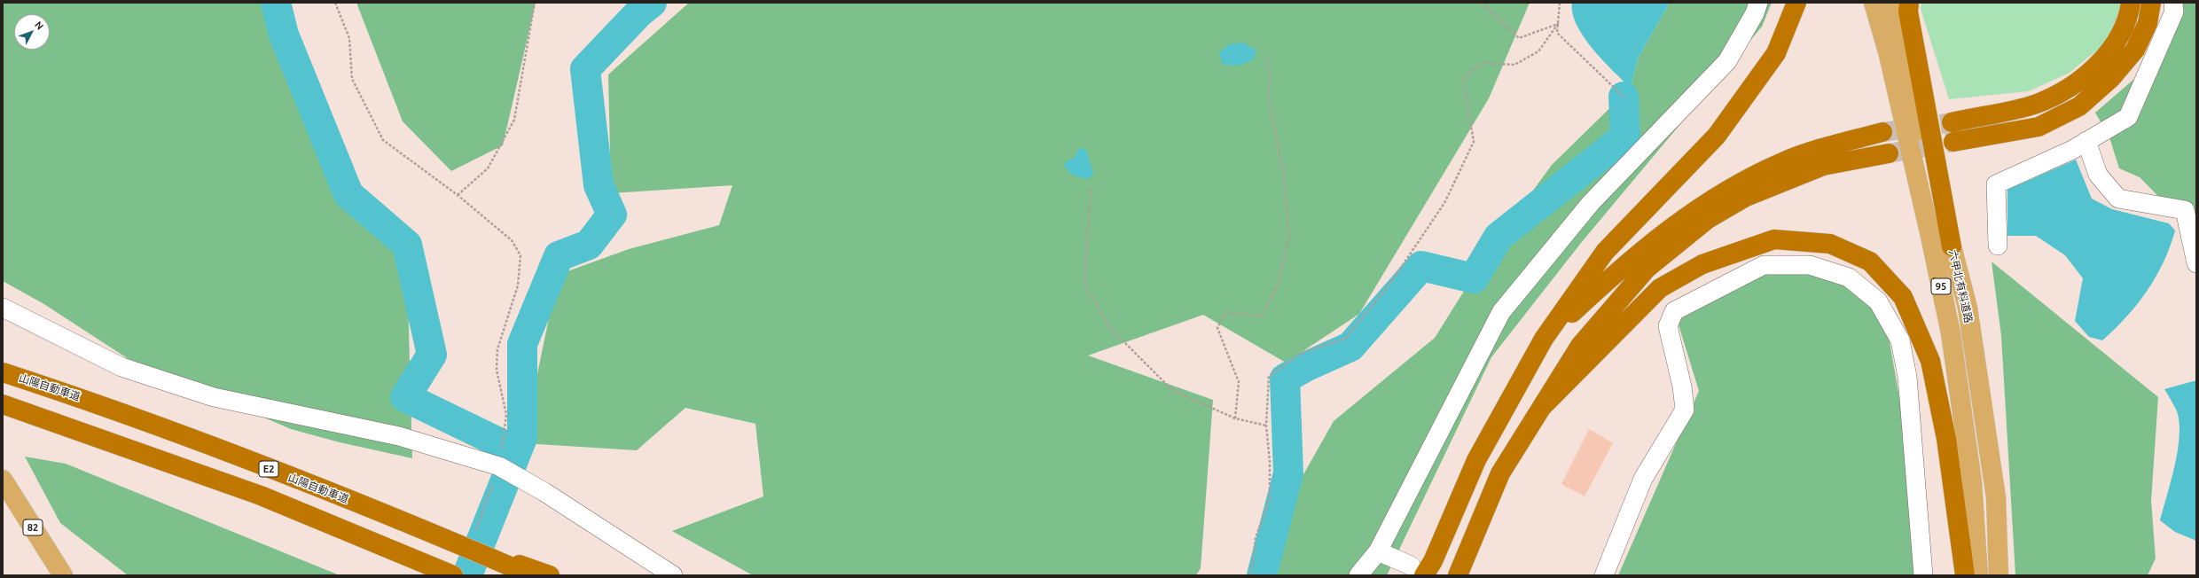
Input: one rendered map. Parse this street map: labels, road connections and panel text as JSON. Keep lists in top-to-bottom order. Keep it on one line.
{"streets":{"highway":["山陽自動車道","E2"],"main road":["95","六甲北有料道路","82"]},"north":"top right"}
